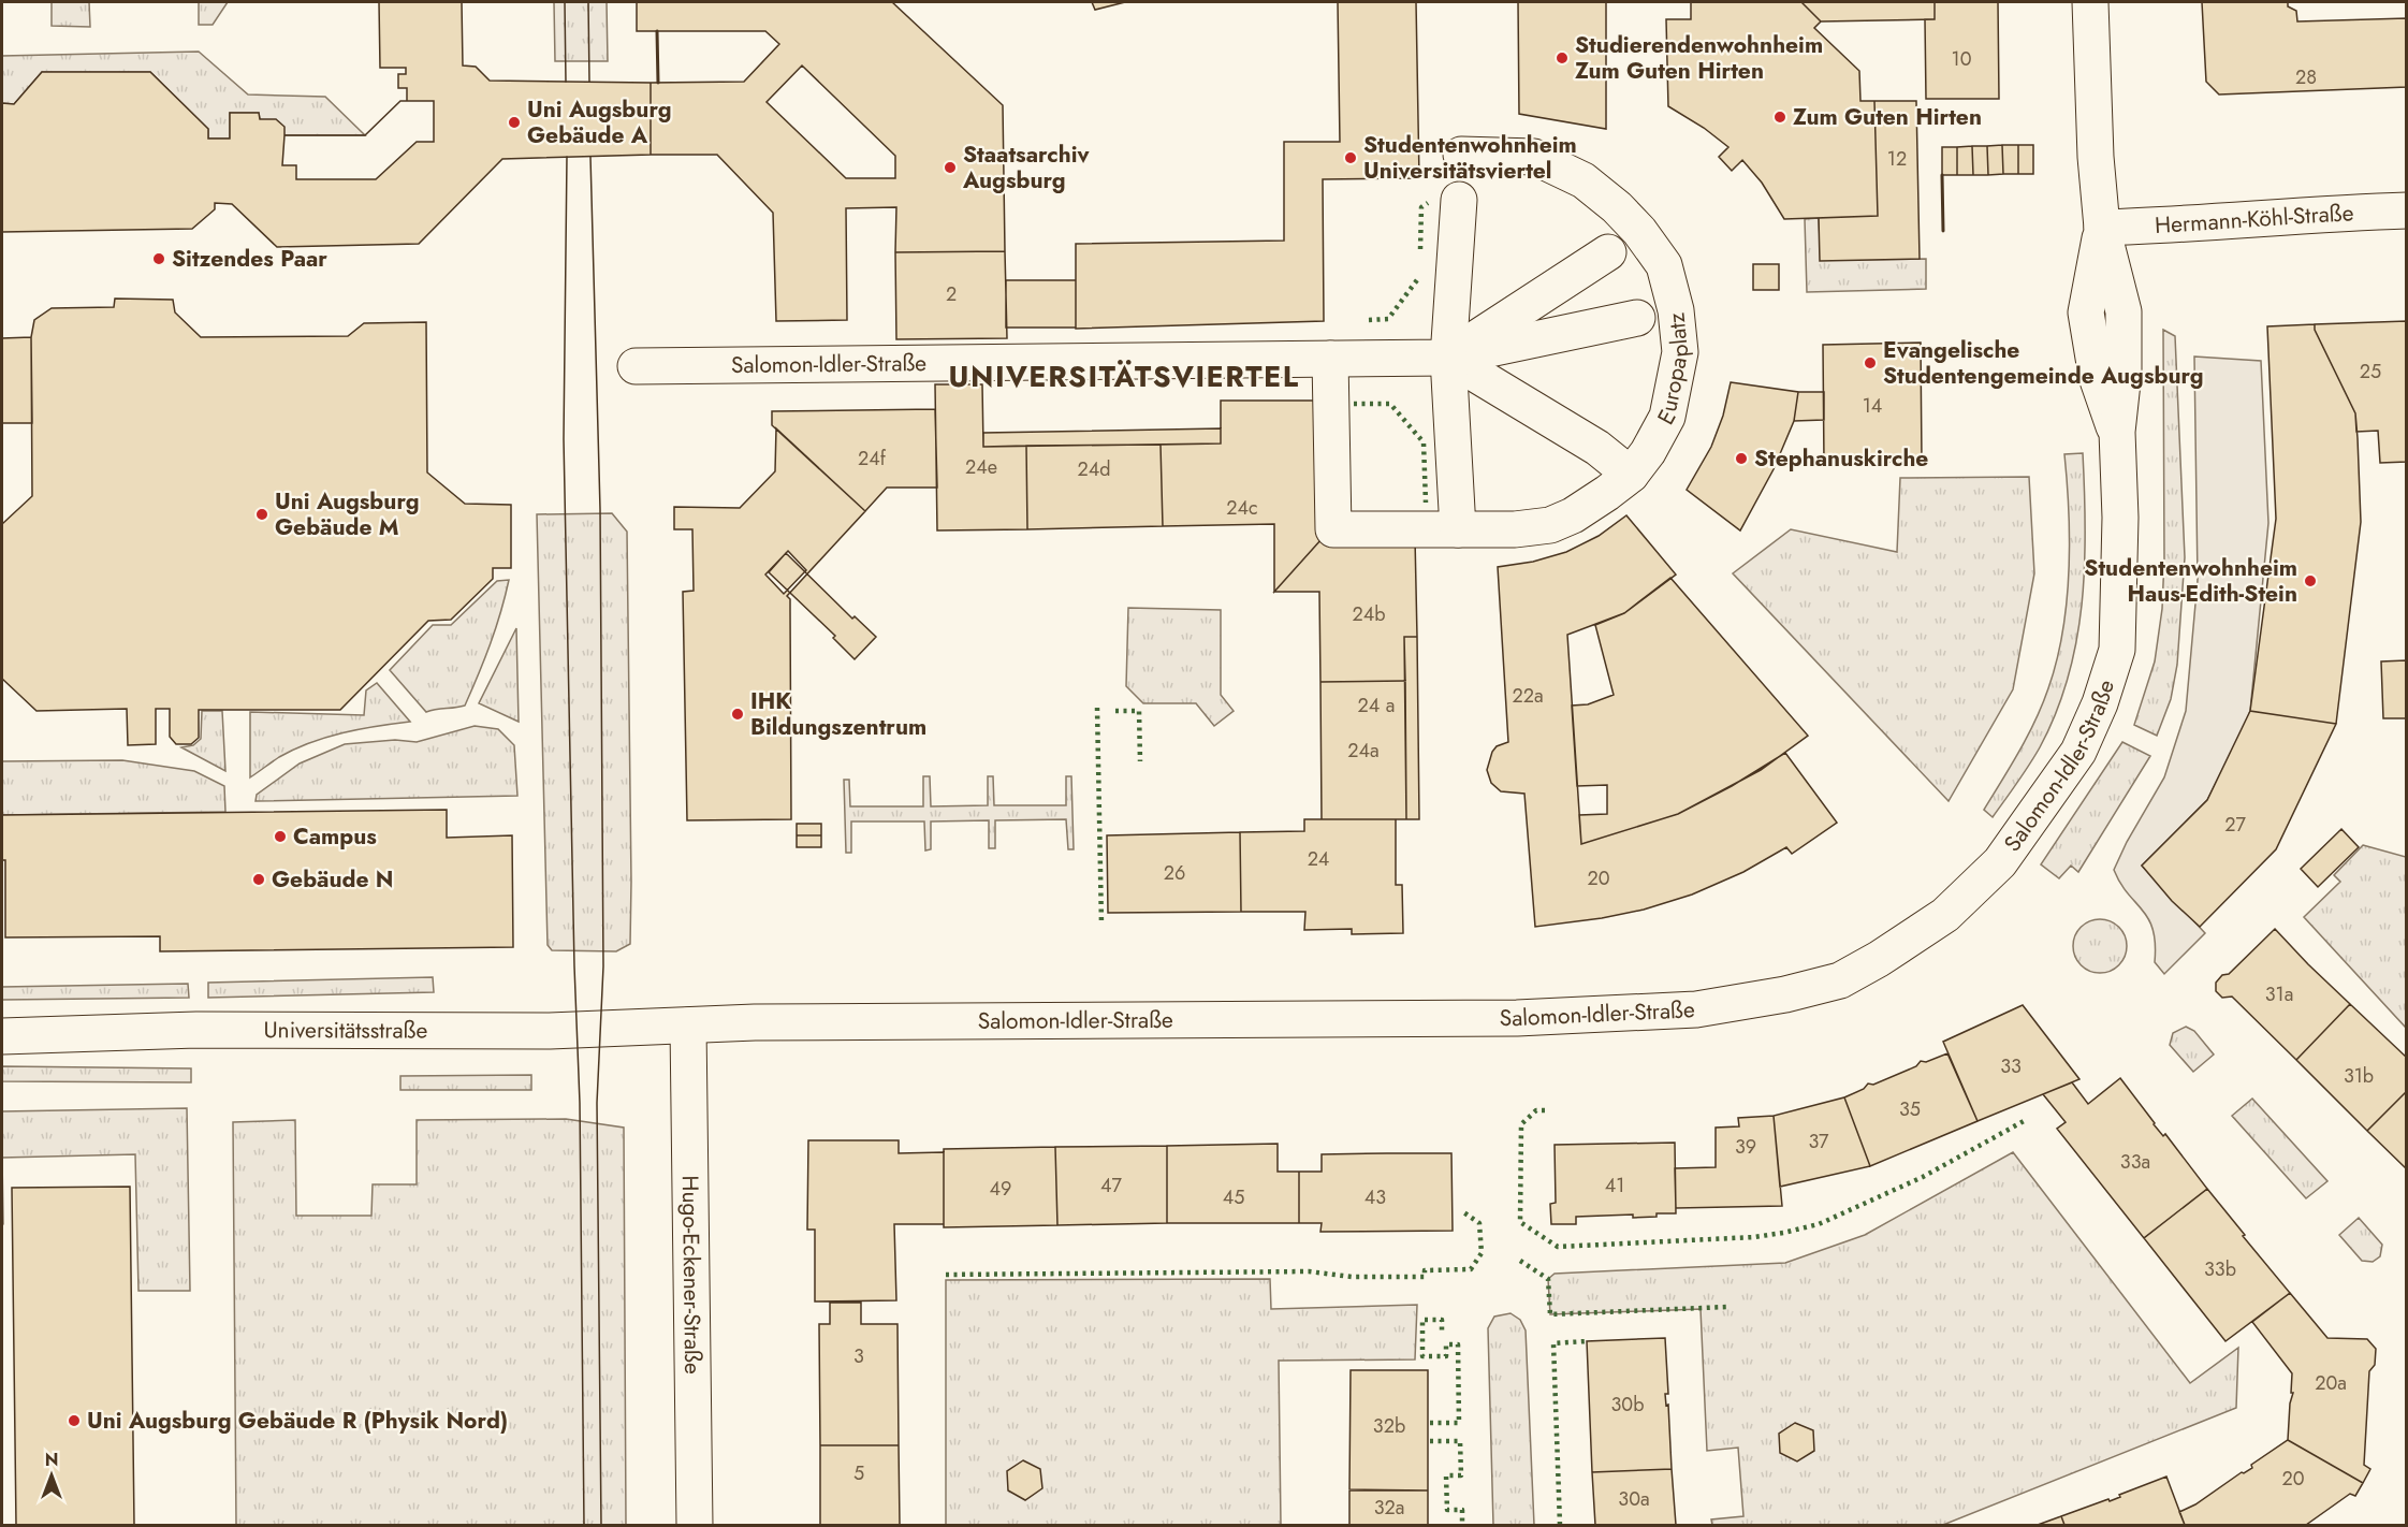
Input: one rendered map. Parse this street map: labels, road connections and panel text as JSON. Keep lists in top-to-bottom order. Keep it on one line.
{"streets":{"street":["Hermann-Köhl-Straße","Salomon-Idler-Straße","Europaplatz","Universitätsstraße","Hugo-Eckener-Straße"]},"crossings":[["Hermann-Köhl-Straße","Salomon-Idler-Straße"],["Salomon-Idler-Straße","Europaplatz"],["Salomon-Idler-Straße","Universitätsstraße"],["Salomon-Idler-Straße","Hugo-Eckener-Straße"],["Universitätsstraße","Hugo-Eckener-Straße"]],"districts":["UNIVERSITÄTSVIERTEL"],"places":["Studierendenwohnheim Zum Guten Hirten","Zum Guten Hirten","Uni Augsburg Gebäude A","Studentenwohnheim Universitätsviertel","Staatsarchiv Augsburg","Sitzendes Paar","Evangelische Studentengemeinde Augsburg","Stephanuskirche","Uni Augsburg Gebäude M","Studentenwohnheim Haus-Edith-Stein","IHK Bildungszentrum","Campus","Gebäude N","Uni Augsburg Gebäude R (Physik Nord)"],"house_numbers":["10","28","12","2","25","14","24f","24e","24d","24c","24b","22a","24 a","24a","27","24","26","20","31a","33","31b","35","37","39","33a","47","41","49","45","43","33b","3","20a","30b","32b","5","20","30a","32a"],"north":"top"}
